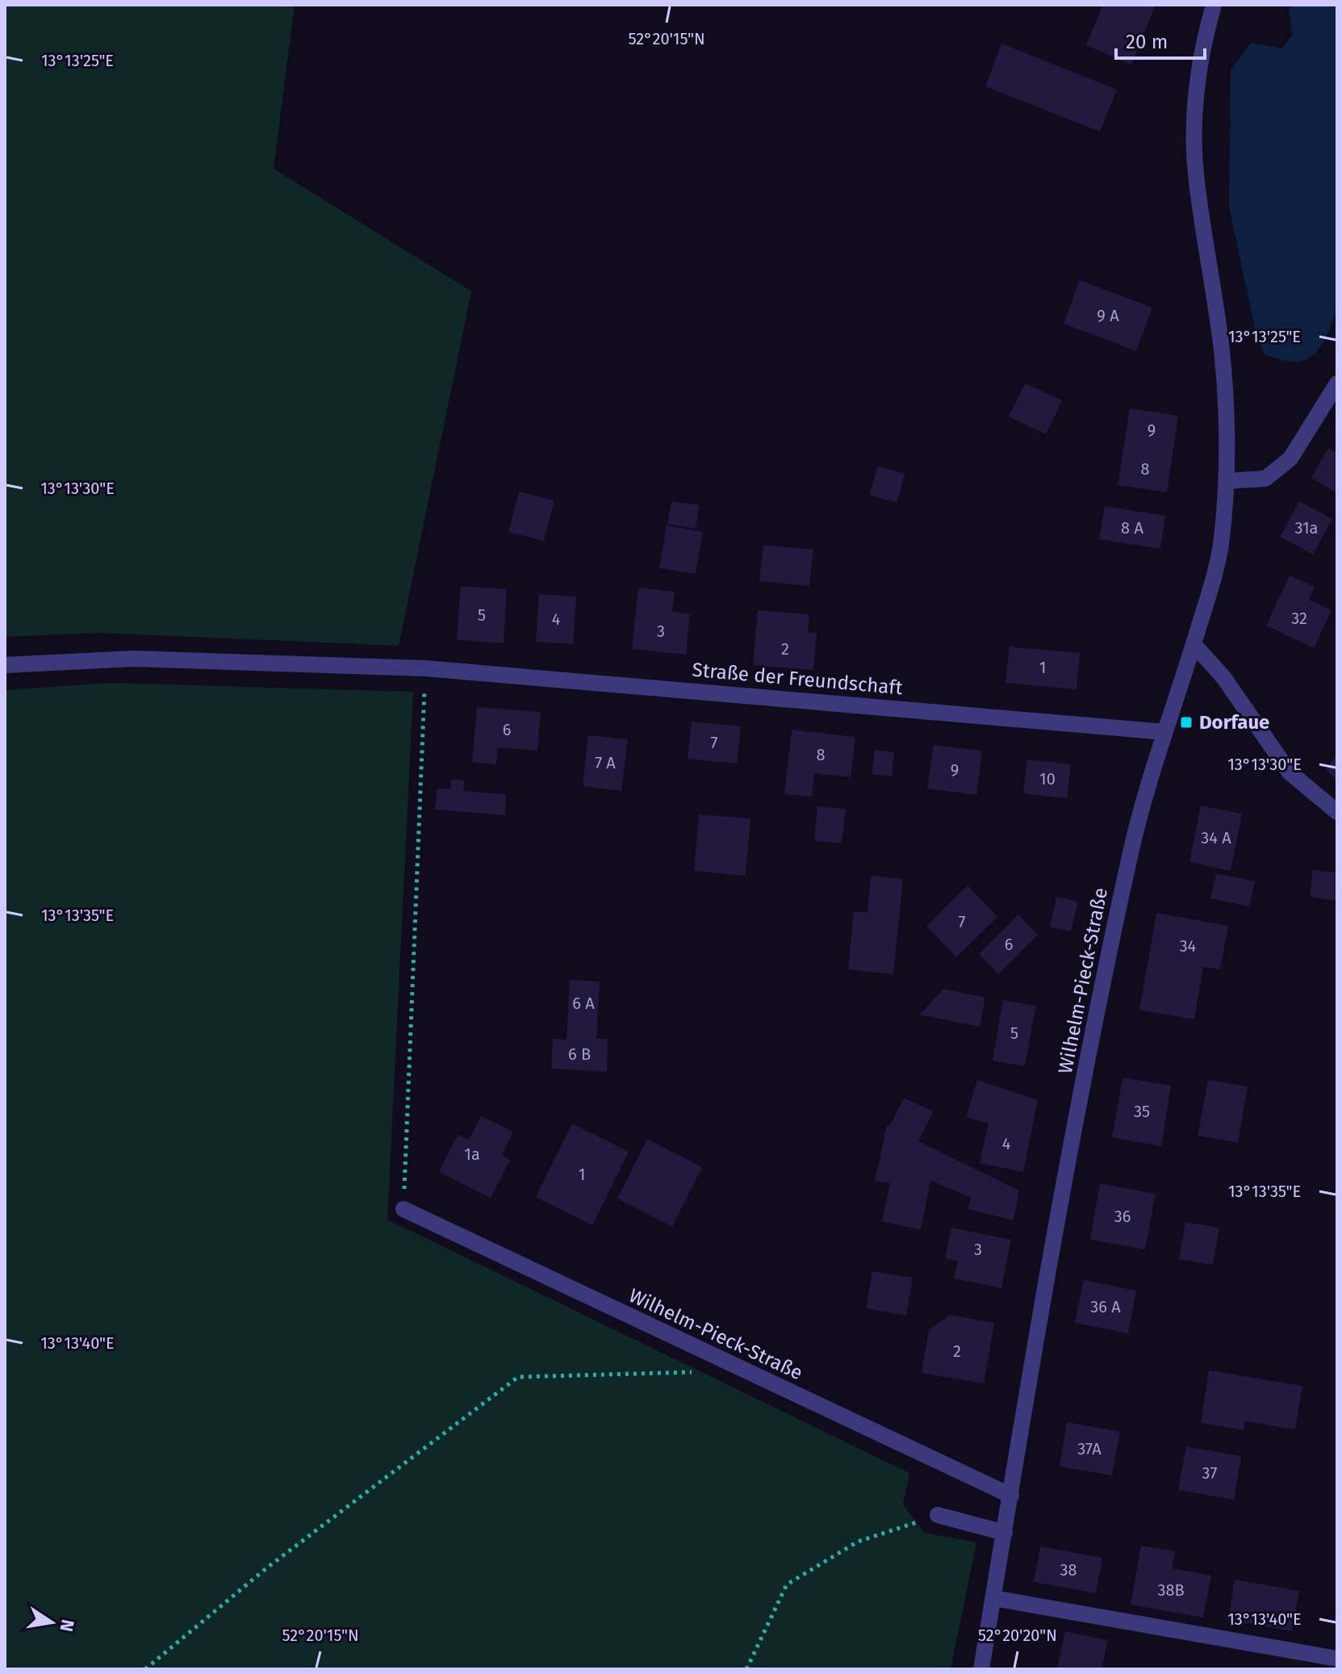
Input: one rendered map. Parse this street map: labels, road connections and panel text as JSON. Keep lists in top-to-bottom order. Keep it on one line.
{"streets":{"street":["Straße der Freundschaft","Wilhelm-Pieck-Straße"]},"crossings":[["Straße der Freundschaft","Wilhelm-Pieck-Straße"]],"places":{"transit":["Dorfaue"]},"house_numbers":["9 A","9","8","8 A","31a","5","32","4","3","2","1","6","7","8","7 A","9","10","34 A","7","6","34","6 A","5","6 B","35","4","1a","1","36","3","36 A","2","37A","37","38","38B"],"scale_bar":"20 m","north":"right","coordinates":["52°20'15\"N","13°13'25\"E","13°13'30\"E","13°13'35\"E","13°13'40\"E","52°20'20\"N"]}
